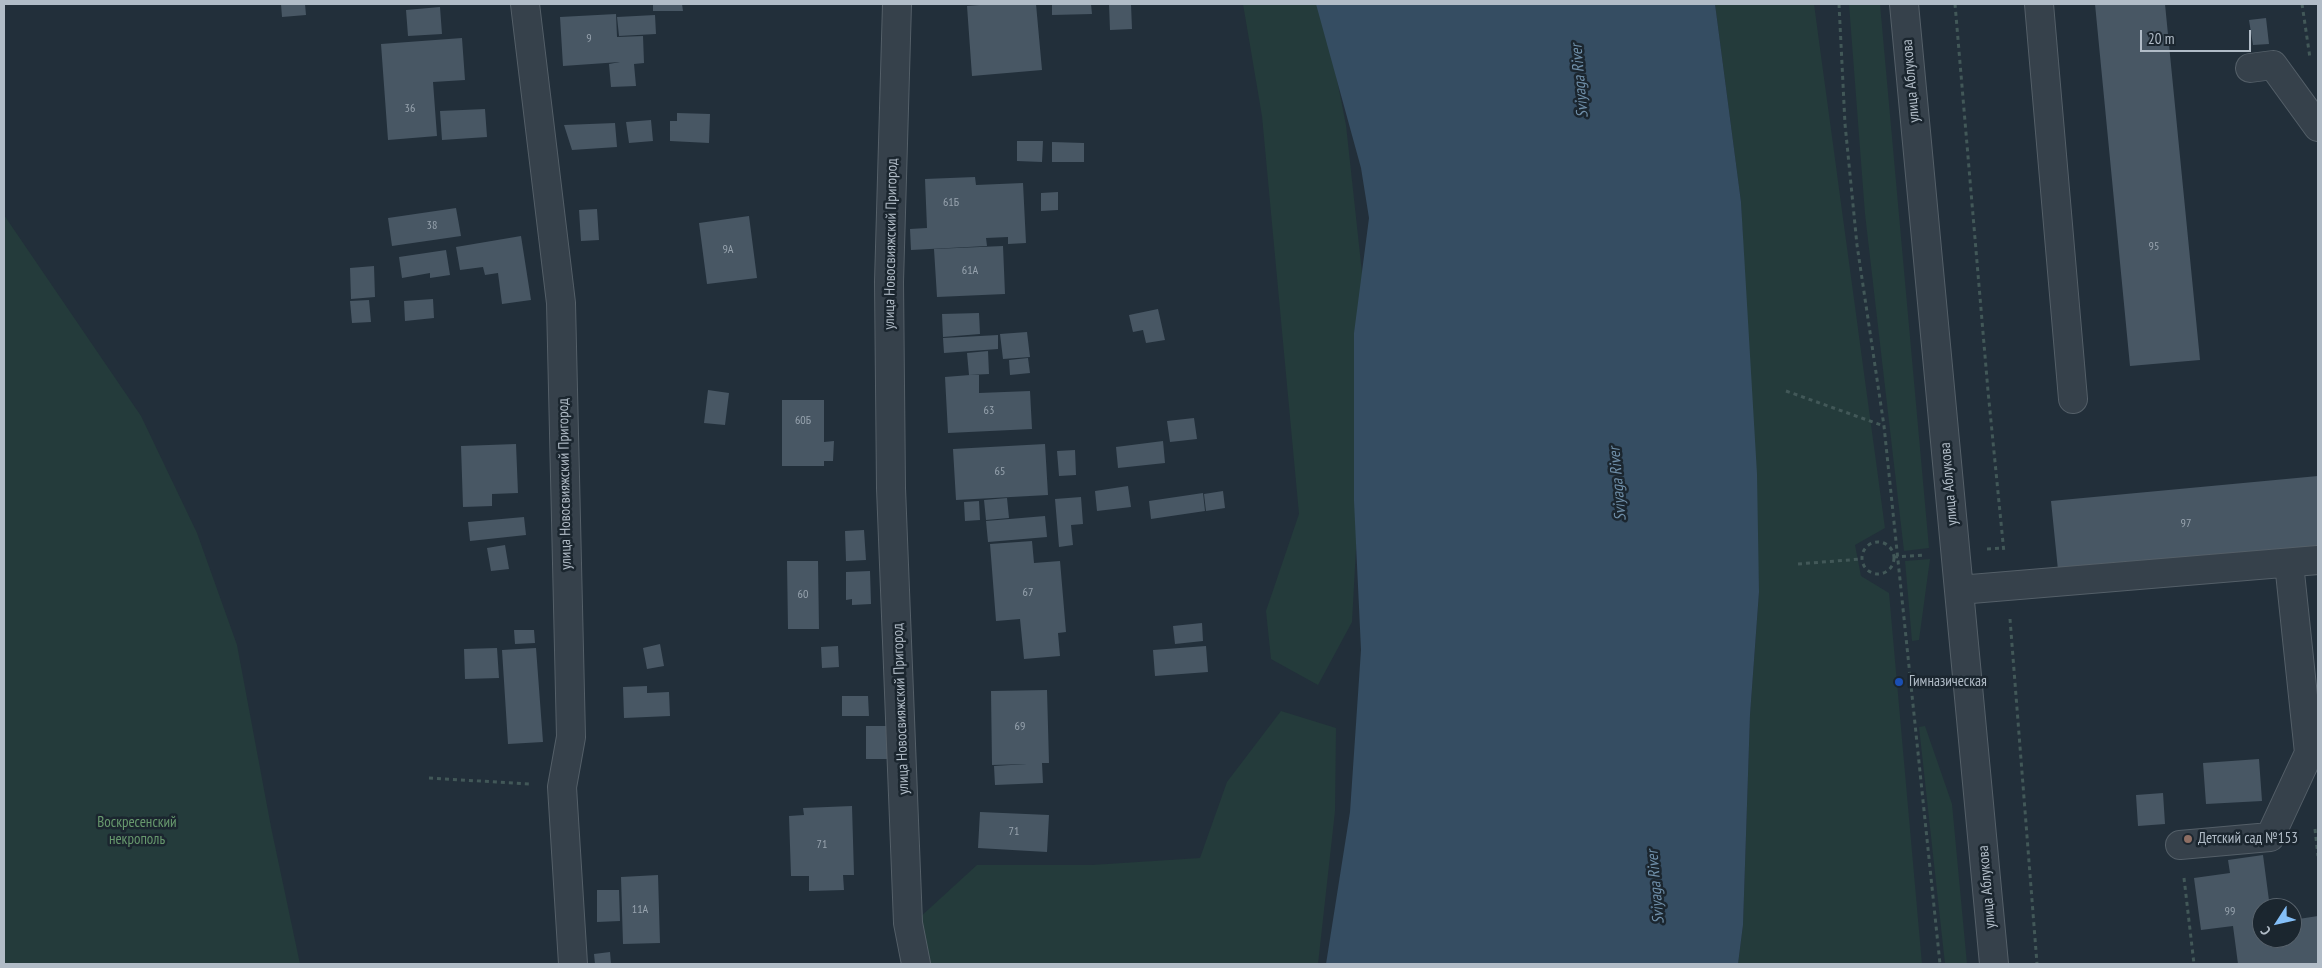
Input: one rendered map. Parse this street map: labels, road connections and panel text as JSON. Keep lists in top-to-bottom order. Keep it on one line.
{"streets":{"street":["улица Аблукова","улица Новосвияжский Пригород"]},"water":["Sviyaga River"],"parks":["Воскресенский некрополь"],"places":["Гимназическая","Детский сад №153"],"house_numbers":["9","36","61Б","38","95","9А","61А","63","60Б","65","97","67","60","69","71","71","11А","99"],"scale_bar":"20 m","north":"bottom left"}
